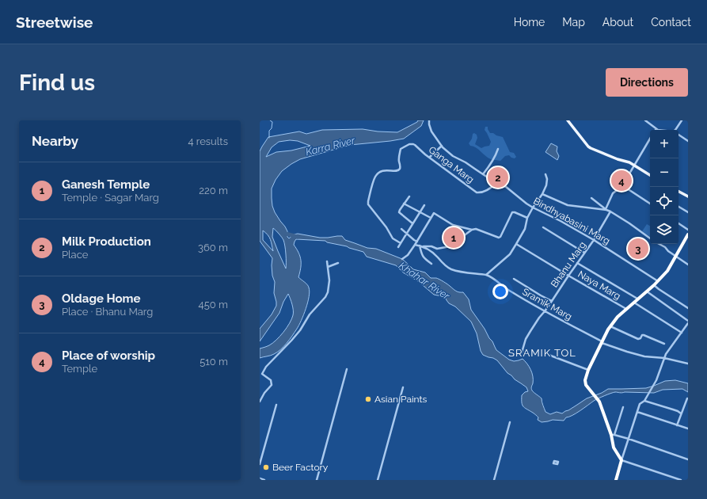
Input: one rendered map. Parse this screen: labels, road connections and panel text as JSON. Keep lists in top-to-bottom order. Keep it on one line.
{"streets":{"street":["Ganga Marg","Bindhyabasini Marg","Bhanu Marg","Naya Marg","Sramik Marg"]},"crossings":[["Ganga Marg","Bindhyabasini Marg"],["Bindhyabasini Marg","Bhanu Marg"],["Bhanu Marg","Naya Marg"],["Bhanu Marg","Sramik Marg"]],"districts":["SRAMIK TOL"],"water":["Karra River","Khahar River"],"places":["Asian Paints","Beer Factory"],"page":{"header":"Streetwise","nav":["Home","Map","About","Contact"],"buttons":"Directions","title":"Find us","heading":["Nearby","4 results"],"map_buttons":["+","−"],"list":[{"mark":"1","name":"Ganesh Temple","note":"Temple · Sagar Marg","value":"220 m"},{"mark":"2","name":"Milk Production","note":"Place","value":"360 m"},{"mark":"3","name":"Oldage Home","note":"Place · Bhanu Marg","value":"450 m"},{"mark":"4","name":"Place of worship","note":"Temple","value":"510 m"}],"pins":["2","4","1","3"]}}
